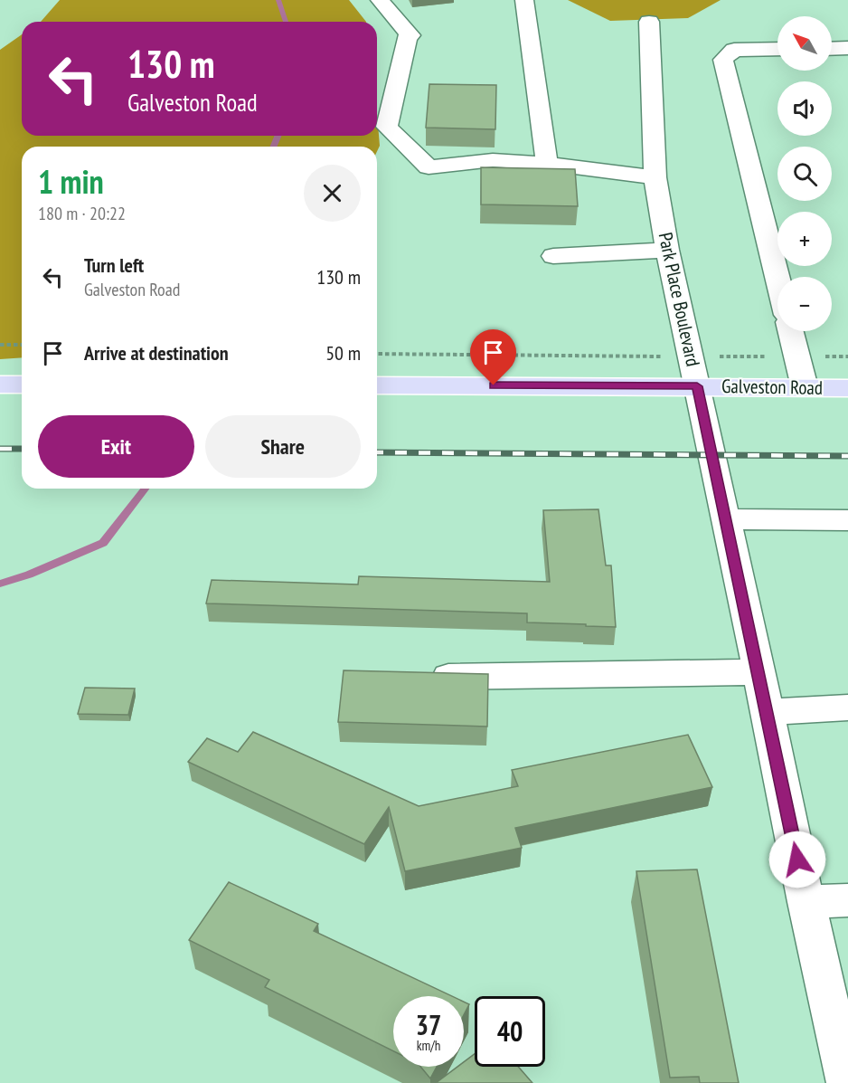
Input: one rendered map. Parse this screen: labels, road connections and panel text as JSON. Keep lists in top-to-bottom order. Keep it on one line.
{"streets":{"main road":["Galveston Road"],"street":["Park Place Boulevard"]},"crossings":[["Park Place Boulevard","Galveston Road"]],"north":"top left","page":{"map_buttons":["+","−"],"turn":["130 m","Galveston Road"],"heading":["1 min","180 m · 20:22"],"list":[{"name":"Turn left","note":"Galveston Road","value":"130 m"},{"name":"Arrive at destination","value":"50 m"}],"buttons":["Exit","Share"],"speed":"37 km/h","limit":"40"}}
